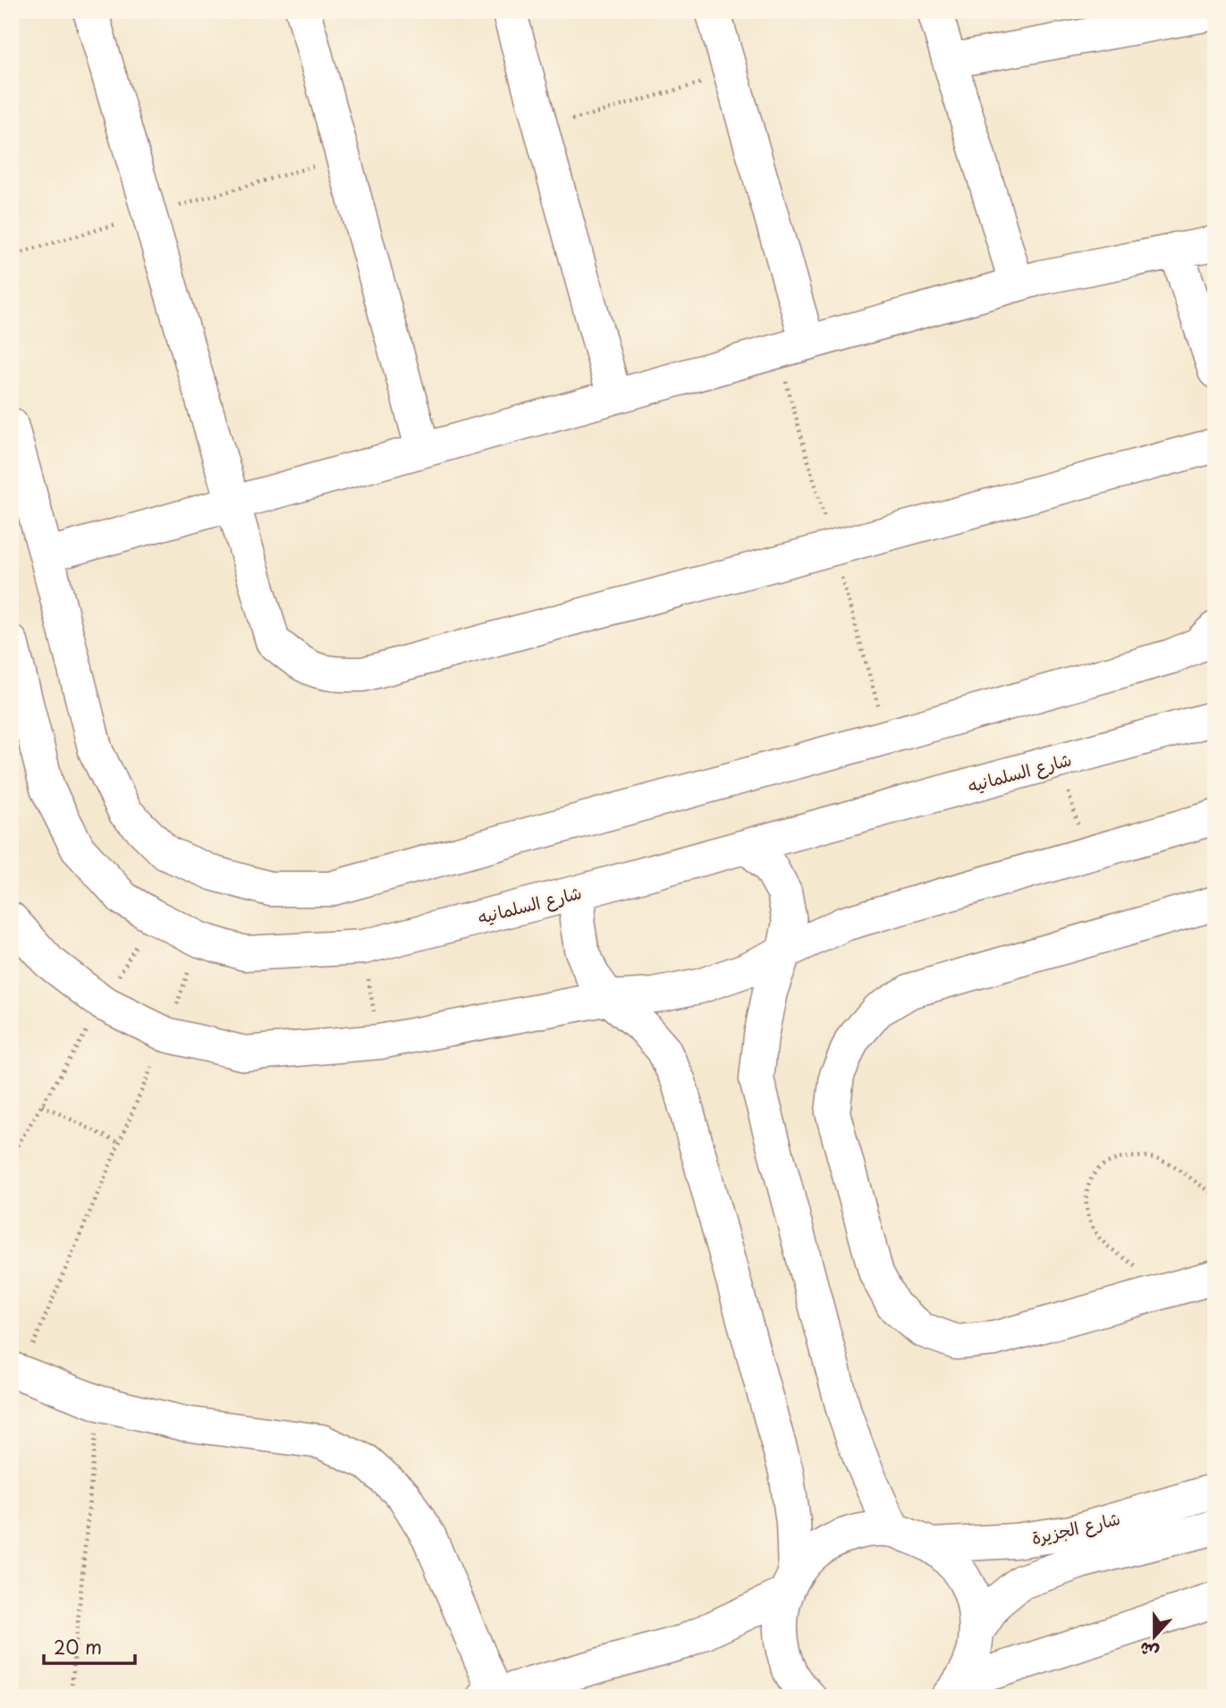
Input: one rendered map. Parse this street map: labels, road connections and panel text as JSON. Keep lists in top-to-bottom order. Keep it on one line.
{"streets":{"street":["شارع السلمانيه","شارع الجزيرة"]},"scale_bar":"20 m","north":"bottom"}
